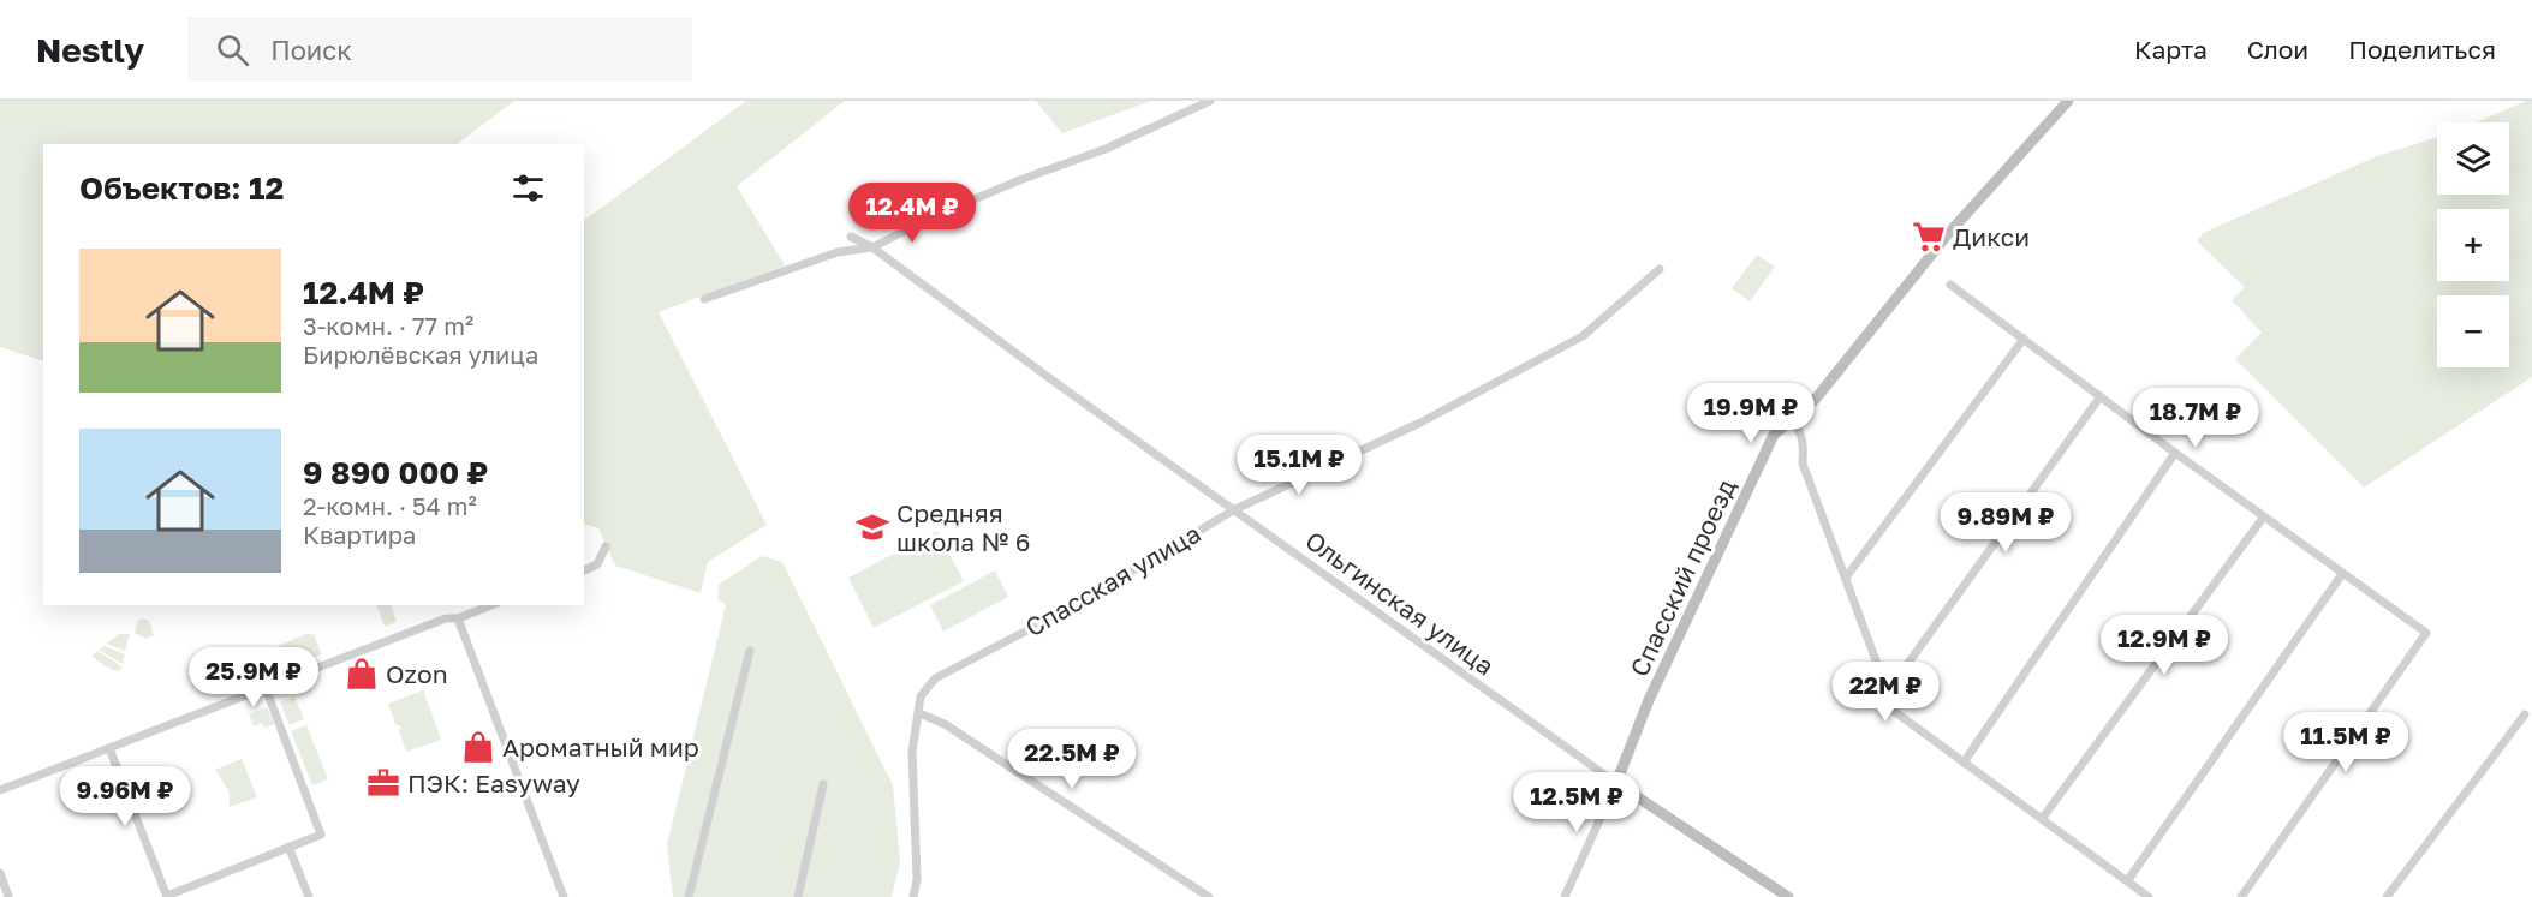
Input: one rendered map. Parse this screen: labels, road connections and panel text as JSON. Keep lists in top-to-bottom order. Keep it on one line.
{"streets":{"street":["Спасский проезд","Спасская улица","Ольгинская улица"]},"crossings":[["Спасский проезд","Ольгинская улица"],["Спасская улица","Ольгинская улица"]],"places":{"supermarket":["Дикси"],"school or university":["Средняя школа № 6"],"shop":["Ozon","Ароматный мир"],"office":["ПЭК: Easyway"]},"page":{"header":"Nestly","search":"Поиск","nav":["Карта","Слои","Поделиться"],"map_buttons":["+","−"],"heading":"Объектов: 12","price":["12.4M ₽","19.9M ₽","18.7M ₽","15.1M ₽","9.89M ₽","12.9M ₽","25.9M ₽","22M ₽","11.5M ₽","22.5M ₽","9.96M ₽","12.5M ₽"],"list":[{"name":"12.4M ₽","note":"3-комн. · 77 m² · Бирюлёвская улица"},{"name":"9 890 000 ₽","note":"2-комн. · 54 m² · Квартира"}]}}
